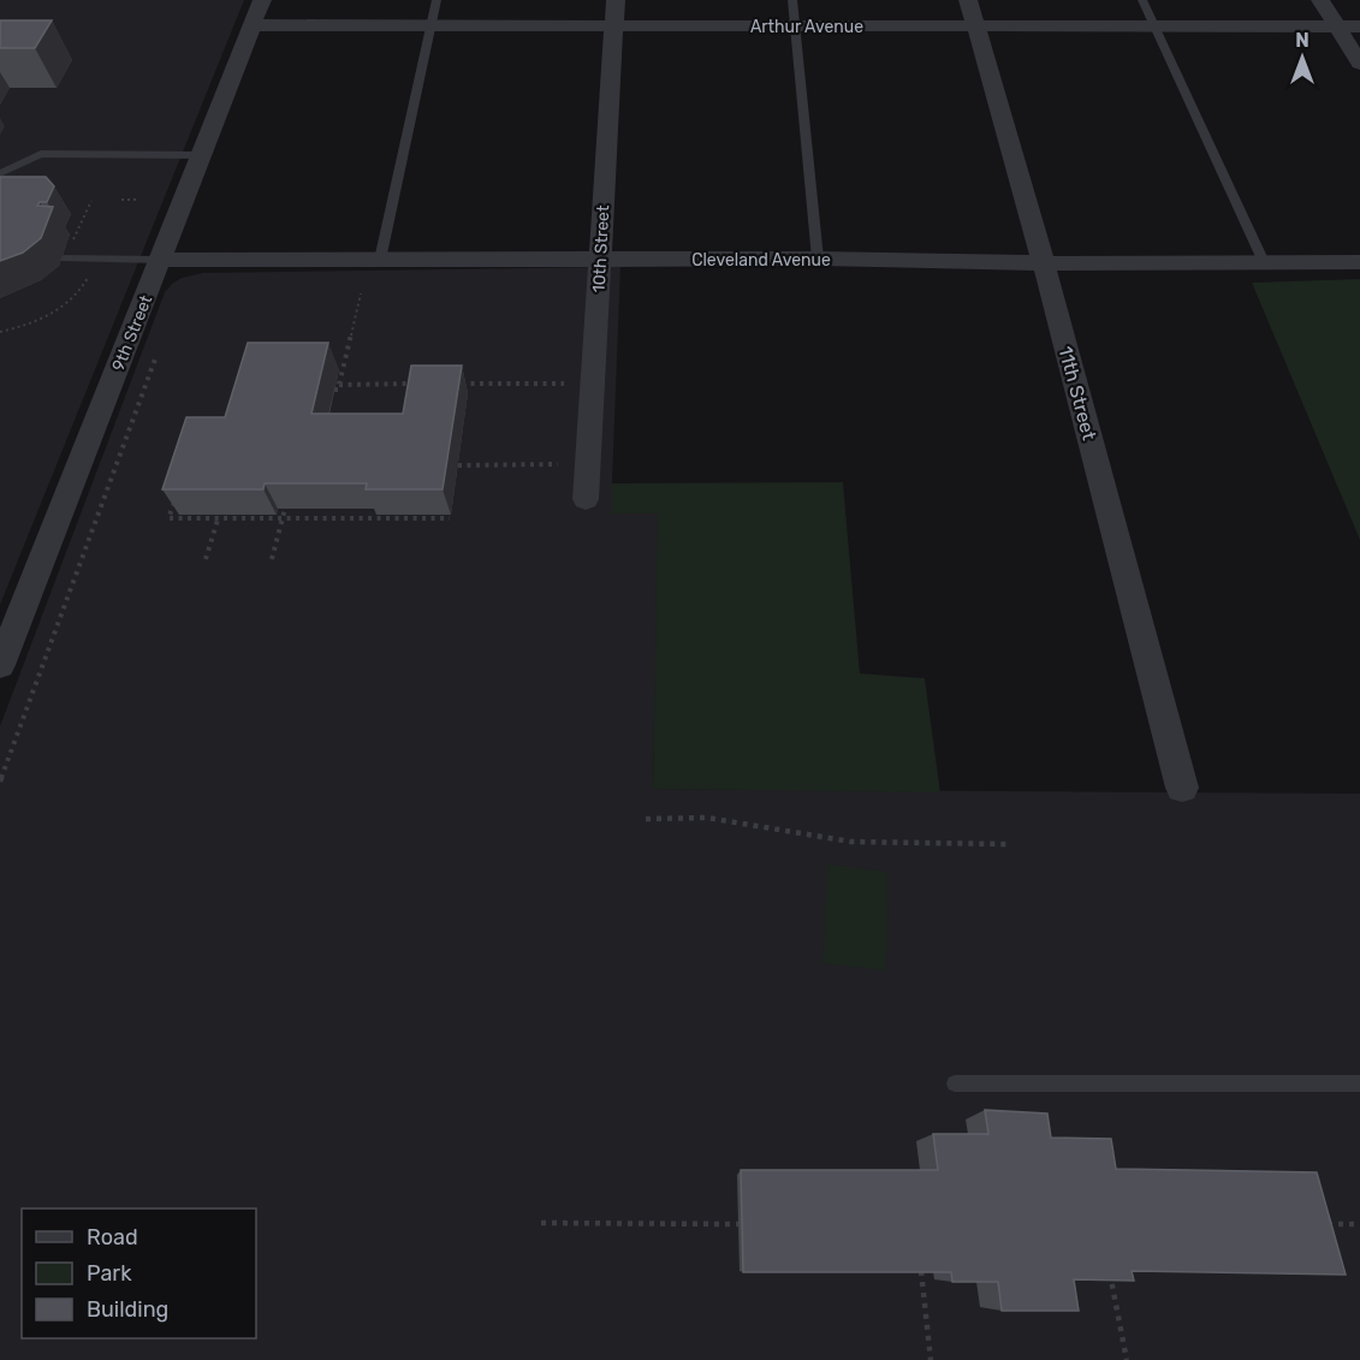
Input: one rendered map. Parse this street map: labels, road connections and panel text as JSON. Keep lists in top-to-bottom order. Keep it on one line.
{"streets":{"street":["Arthur Avenue","10th Street","Cleveland Avenue","9th Street","11th Street"]},"crossings":[["Arthur Avenue","10th Street"],["Arthur Avenue","9th Street"],["Arthur Avenue","11th Street"],["10th Street","Cleveland Avenue"],["Cleveland Avenue","9th Street"],["Cleveland Avenue","11th Street"]],"legend":["Road","Park","Building"],"north":"top"}
